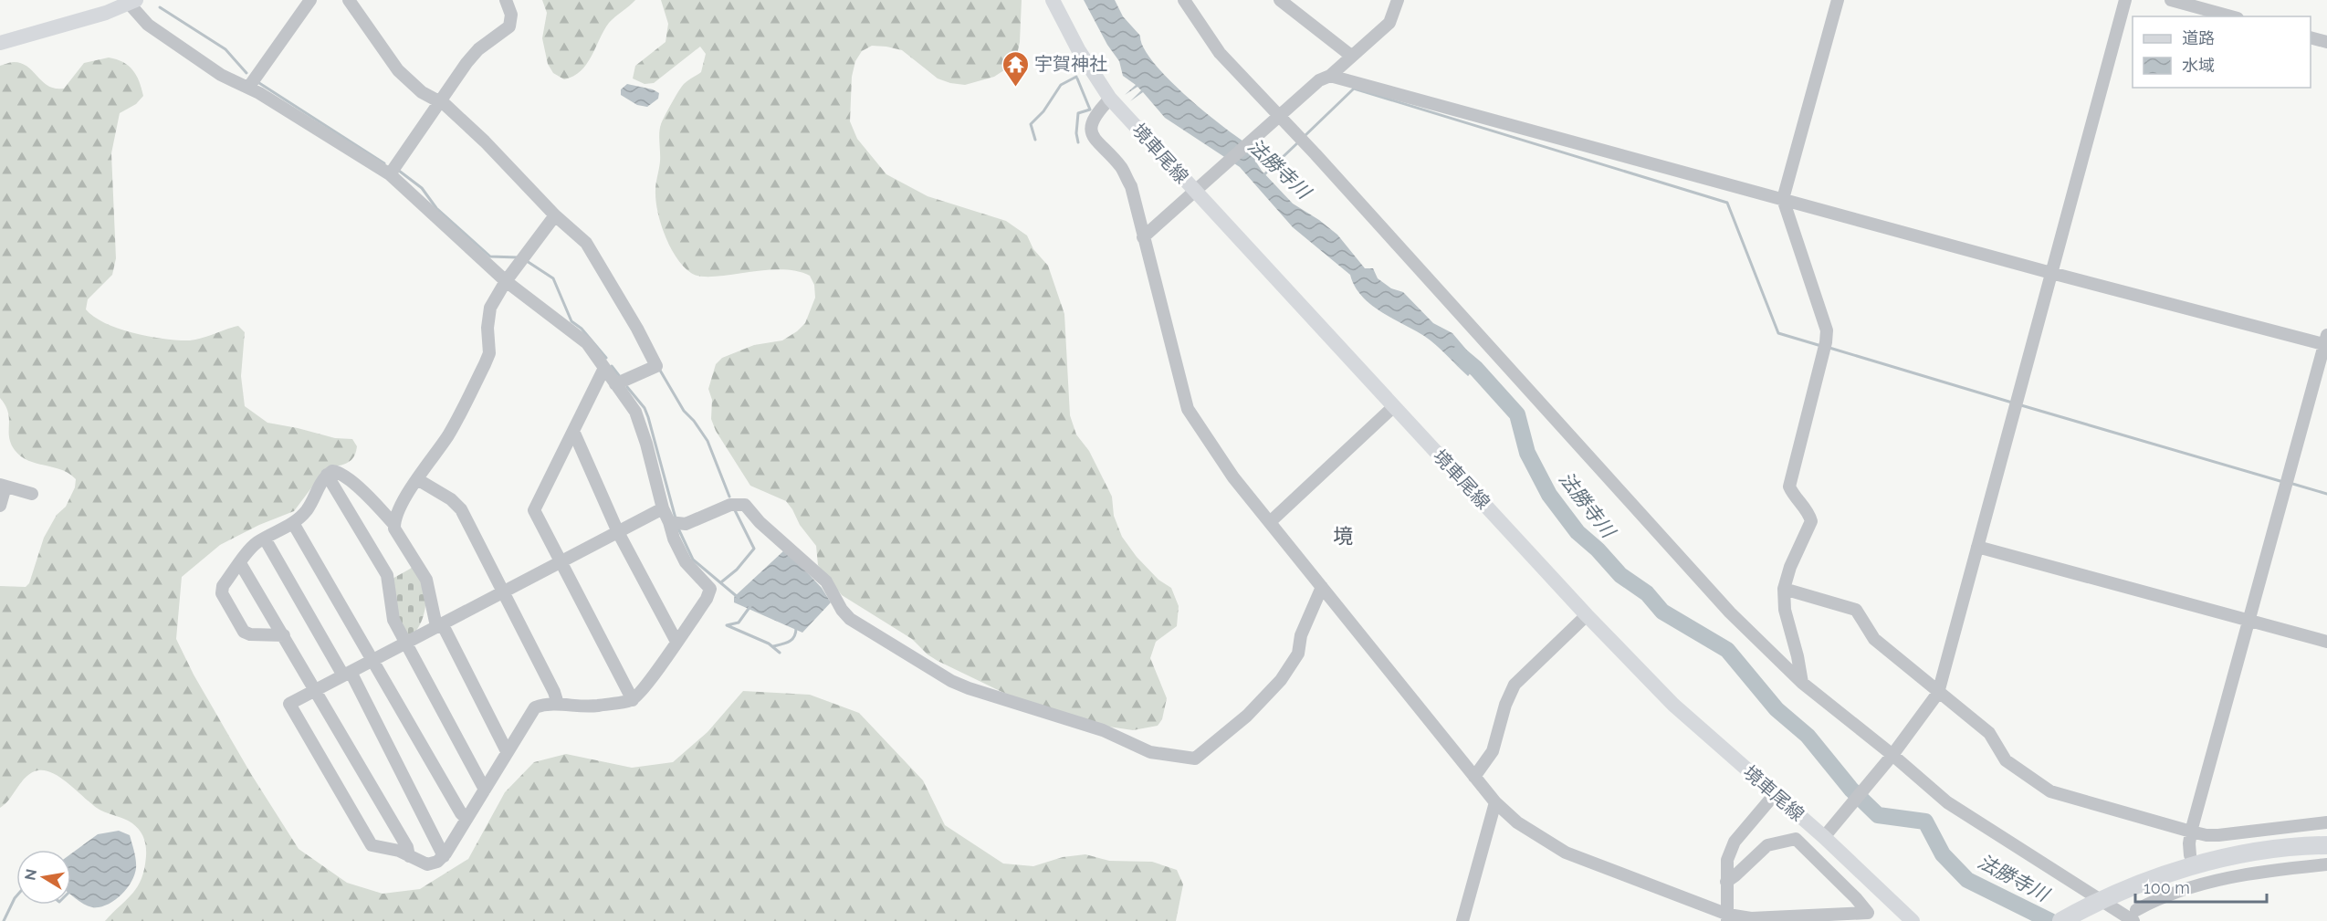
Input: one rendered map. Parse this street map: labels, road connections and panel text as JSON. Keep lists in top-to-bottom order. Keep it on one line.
{"streets":{"main road":["境車尾線"]},"districts":["境"],"water":["法勝寺川"],"places":{"temple":["宇賀神社"]},"legend":["道路","水域"],"scale_bar":"100 m","north":"left"}
